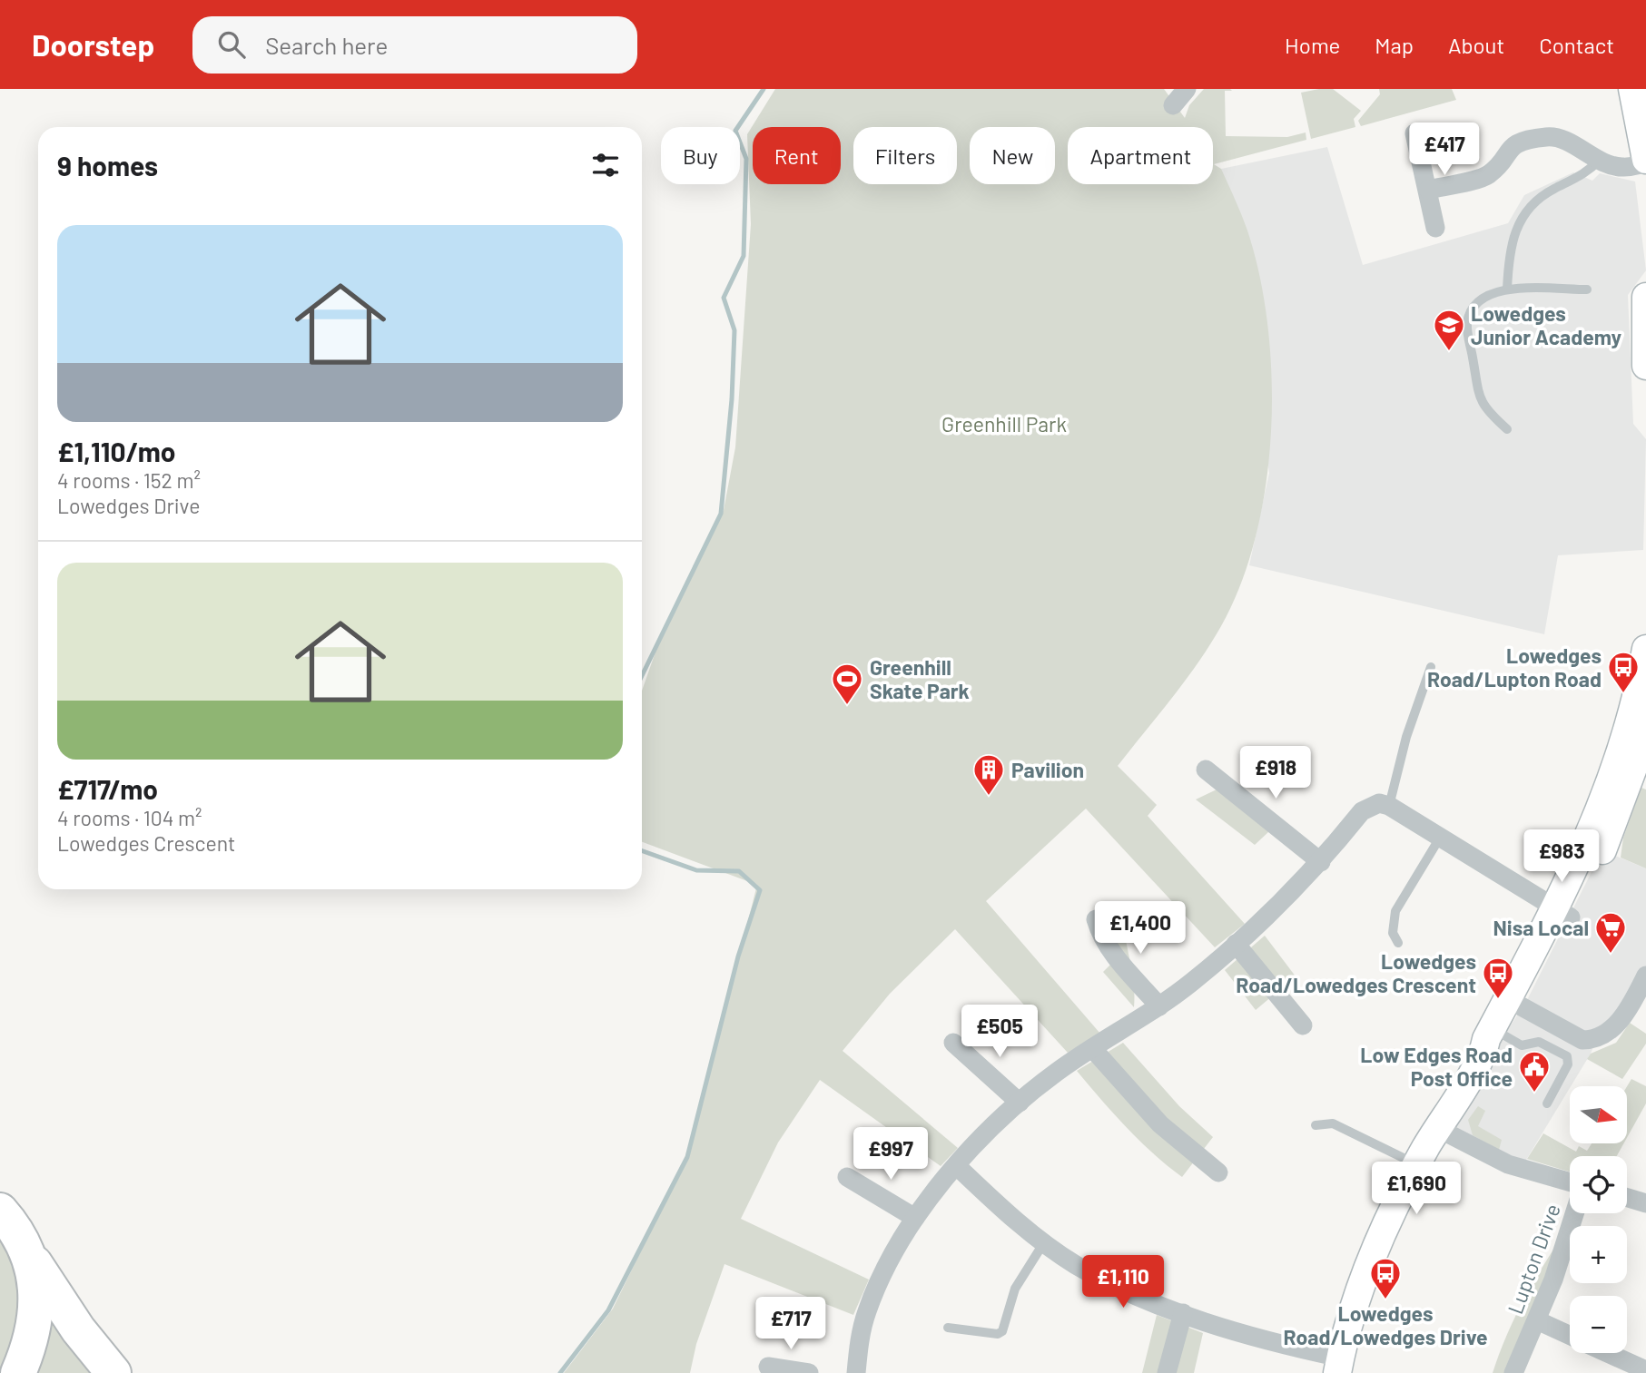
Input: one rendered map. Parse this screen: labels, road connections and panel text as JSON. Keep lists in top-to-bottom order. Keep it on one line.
{"streets":{"street":["Lupton Drive"]},"parks":["Greenhill Park"],"places":{"school or university":["Lowedges Junior Academy"],"bus stop":["Lowedges Road/Lupton Road","Lowedges Road/Lowedges Crescent","Lowedges Road/Lowedges Drive"],"sports":["Greenhill Skate Park"],"building":["Pavilion"],"supermarket":["Nisa Local"],"public building":["Low Edges Road Post Office"]},"north":"right","page":{"header":"Doorstep","search":"Search here","nav":["Home","Map","About","Contact"],"price":["£417","£918","£983","£1,400","£505","£997","£1,690","£1,110","£717"],"chip":["Buy","Rent","Filters","New","Apartment"],"heading":"9 homes","list":[{"name":"£1,110/mo","note":"4 rooms · 152 m² · Lowedges Drive"},{"name":"£717/mo","note":"4 rooms · 104 m² · Lowedges Crescent"}],"map_buttons":["+","−"]}}
